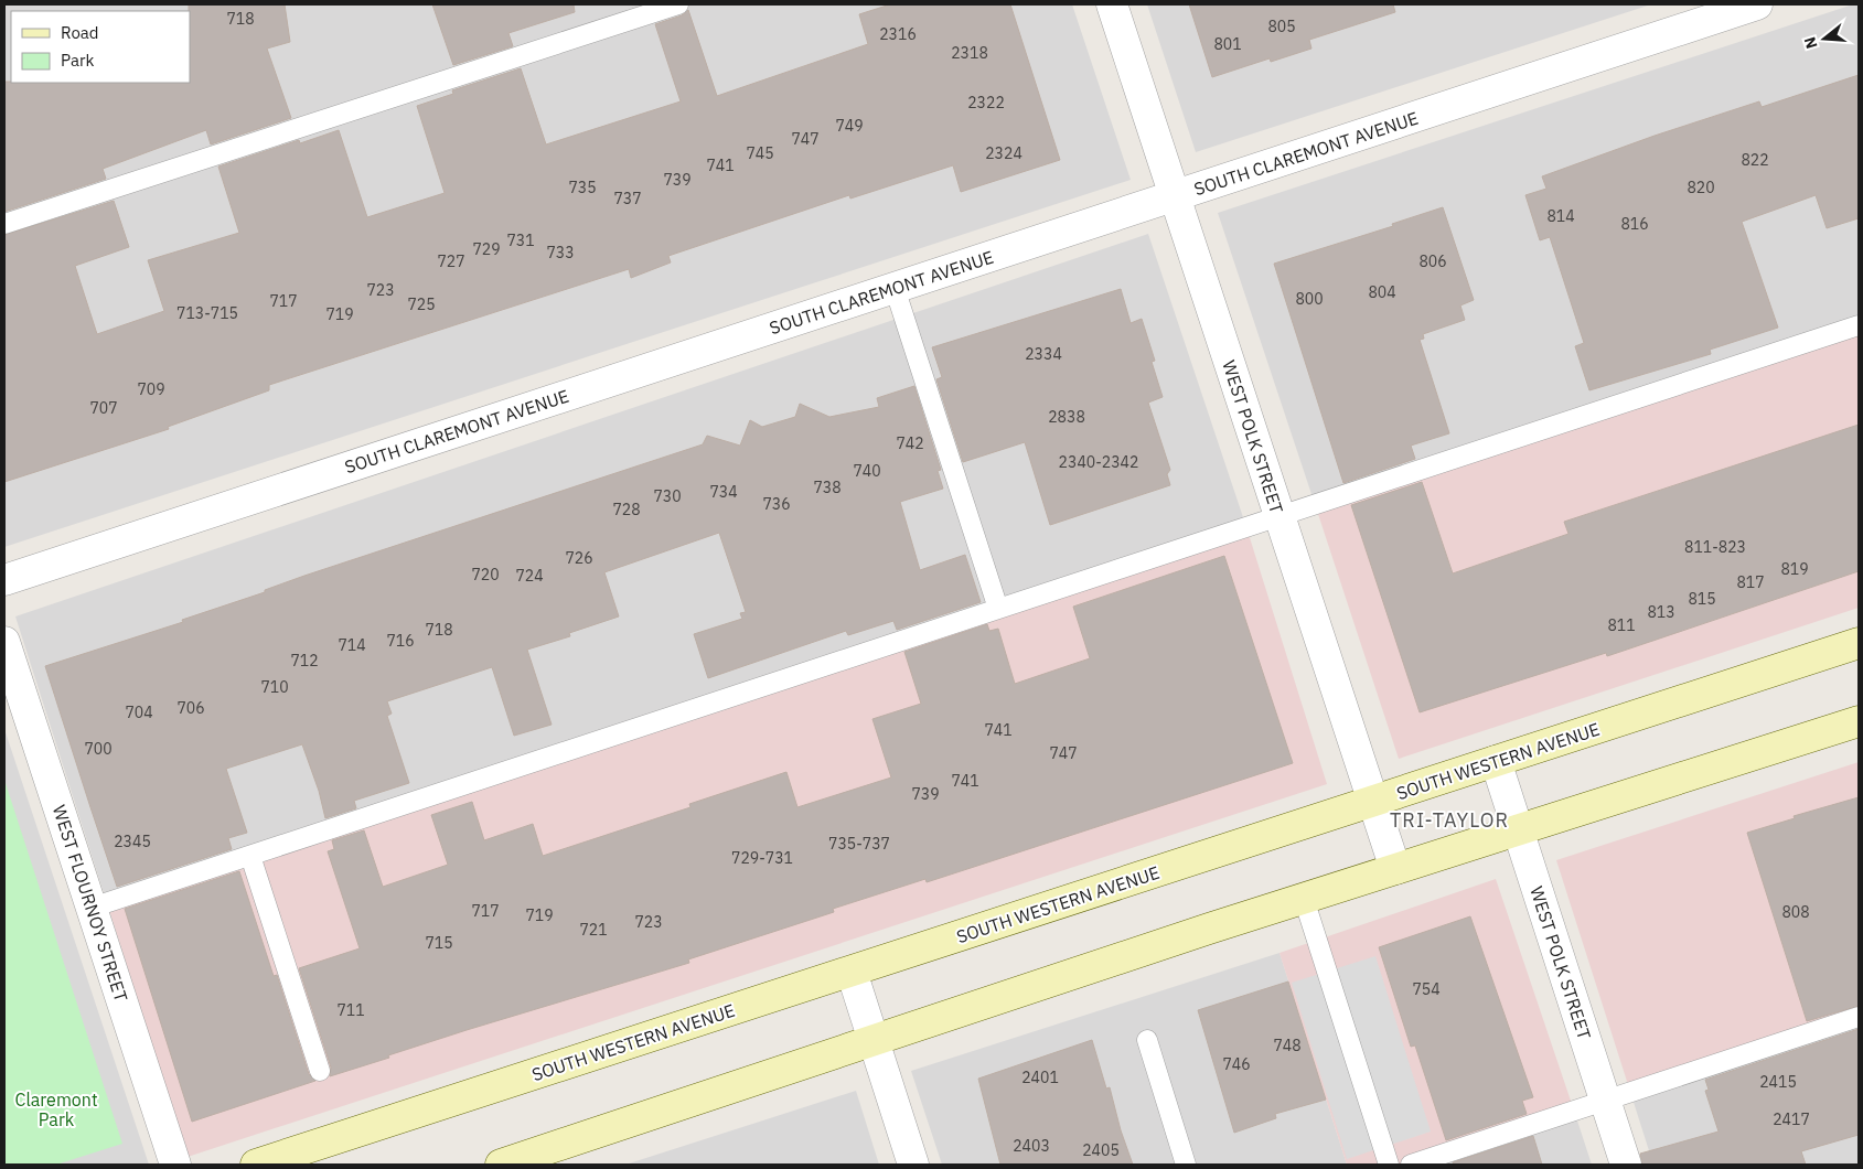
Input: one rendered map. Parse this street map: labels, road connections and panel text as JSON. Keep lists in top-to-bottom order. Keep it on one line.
{"streets":{"main road":["SOUTH WESTERN AVENUE"],"street":["SOUTH CLAREMONT AVENUE","WEST POLK STREET","WEST FLOURNOY STREET"]},"crossings":[["SOUTH CLAREMONT AVENUE","WEST POLK STREET"],["WEST POLK STREET","SOUTH WESTERN AVENUE"]],"districts":["TRI-TAYLOR"],"parks":["Claremont Park"],"house_numbers":["718","805","2316","801","2318","2322","749","747","745","2324","822","741","739","735","820","737","814","816","731","729","733","727","806","723","804","800","717","725","713-715","719","2334","709","707","2838","742","2340-2342","740","738","734","730","736","728","811-823","726","819","720","724","817","815","813","811","718","716","714","712","710","706","704","741","700","747","741","739","2345","735-737","729-731","717","808","719","723","721","715","754","711","748","746","2401","2415","2417","2403","2405"],"legend":["Road","Park"],"north":"left"}
